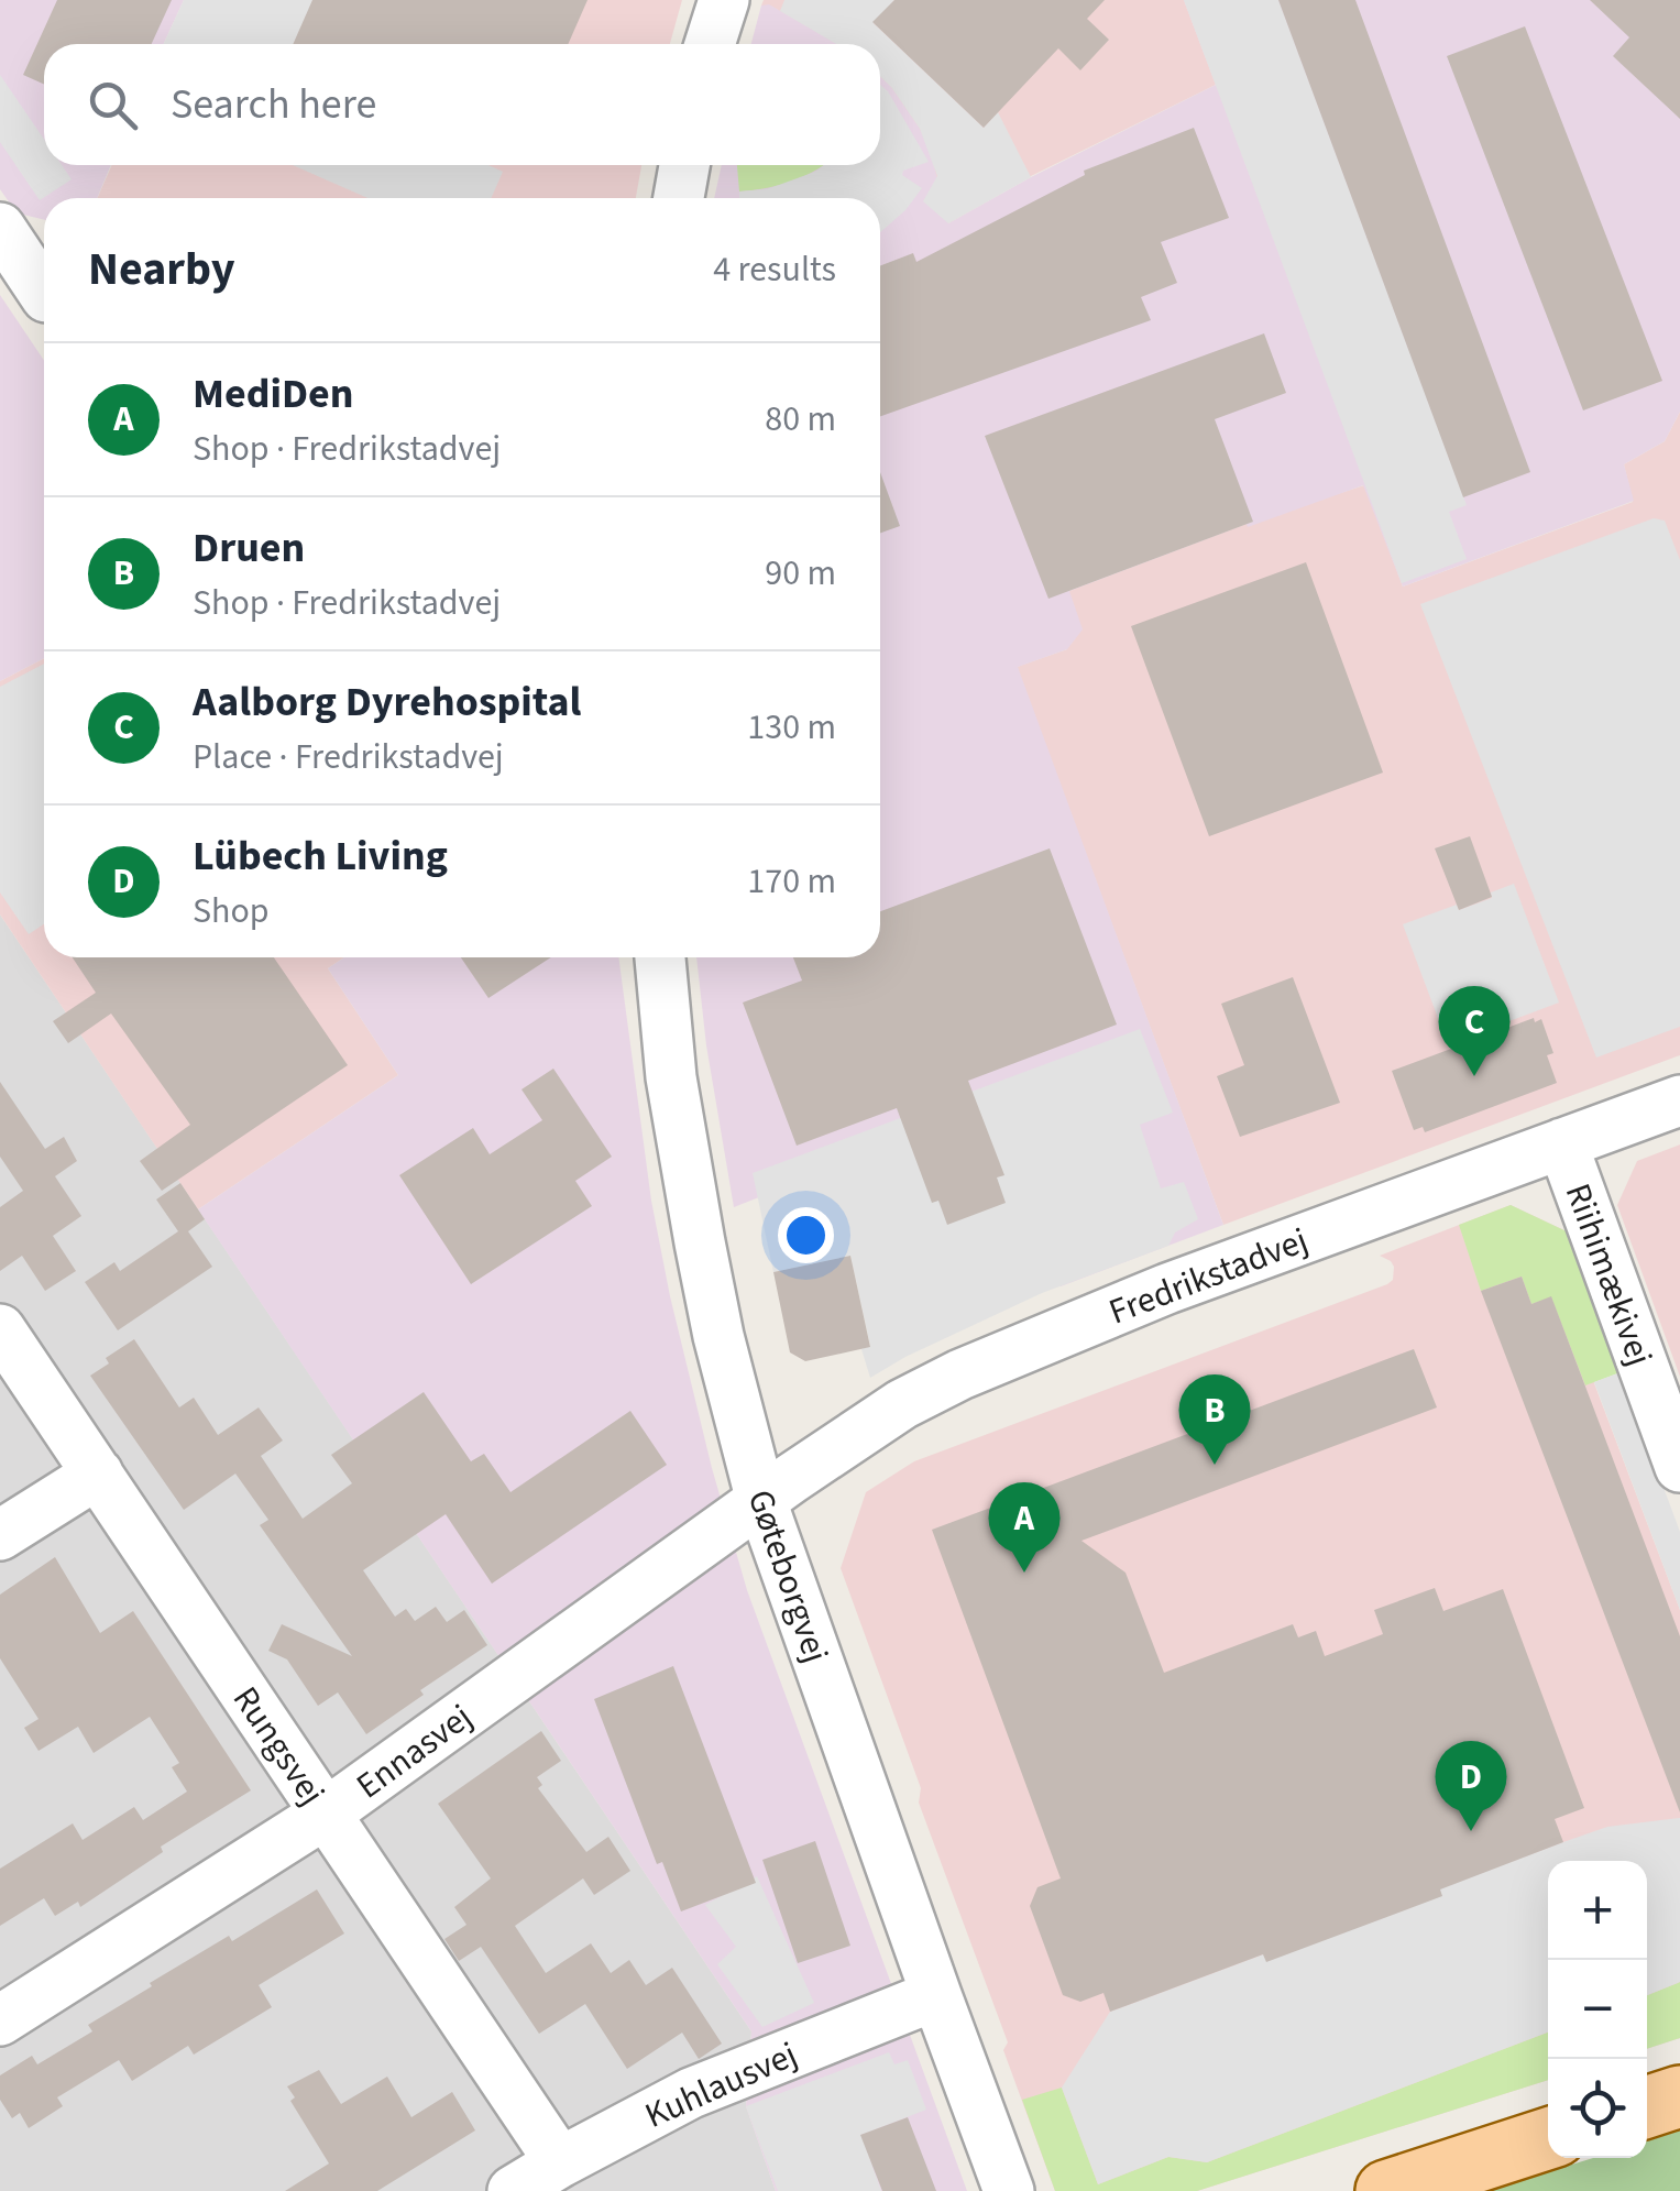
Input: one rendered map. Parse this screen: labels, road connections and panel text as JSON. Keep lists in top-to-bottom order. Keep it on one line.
{"streets":{"street":["Riihimækivej","Fredrikstadvej","Gøteborgvej","Rungsvej","Ennasvej","Kuhlausvej"]},"crossings":[["Riihimækivej","Fredrikstadvej"],["Fredrikstadvej","Gøteborgvej"],["Fredrikstadvej","Ennasvej"],["Gøteborgvej","Ennasvej"],["Gøteborgvej","Kuhlausvej"],["Rungsvej","Ennasvej"],["Rungsvej","Kuhlausvej"]],"page":{"search":"Search here","heading":["Nearby","4 results"],"list":[{"mark":"A","name":"MediDen","note":"Shop · Fredrikstadvej","value":"80 m"},{"mark":"B","name":"Druen","note":"Shop · Fredrikstadvej","value":"90 m"},{"mark":"C","name":"Aalborg Dyrehospital","note":"Place · Fredrikstadvej","value":"130 m"},{"mark":"D","name":"Lübech Living","note":"Shop","value":"170 m"}],"pins":["C","B","A","D"],"map_buttons":["+","−"]}}
